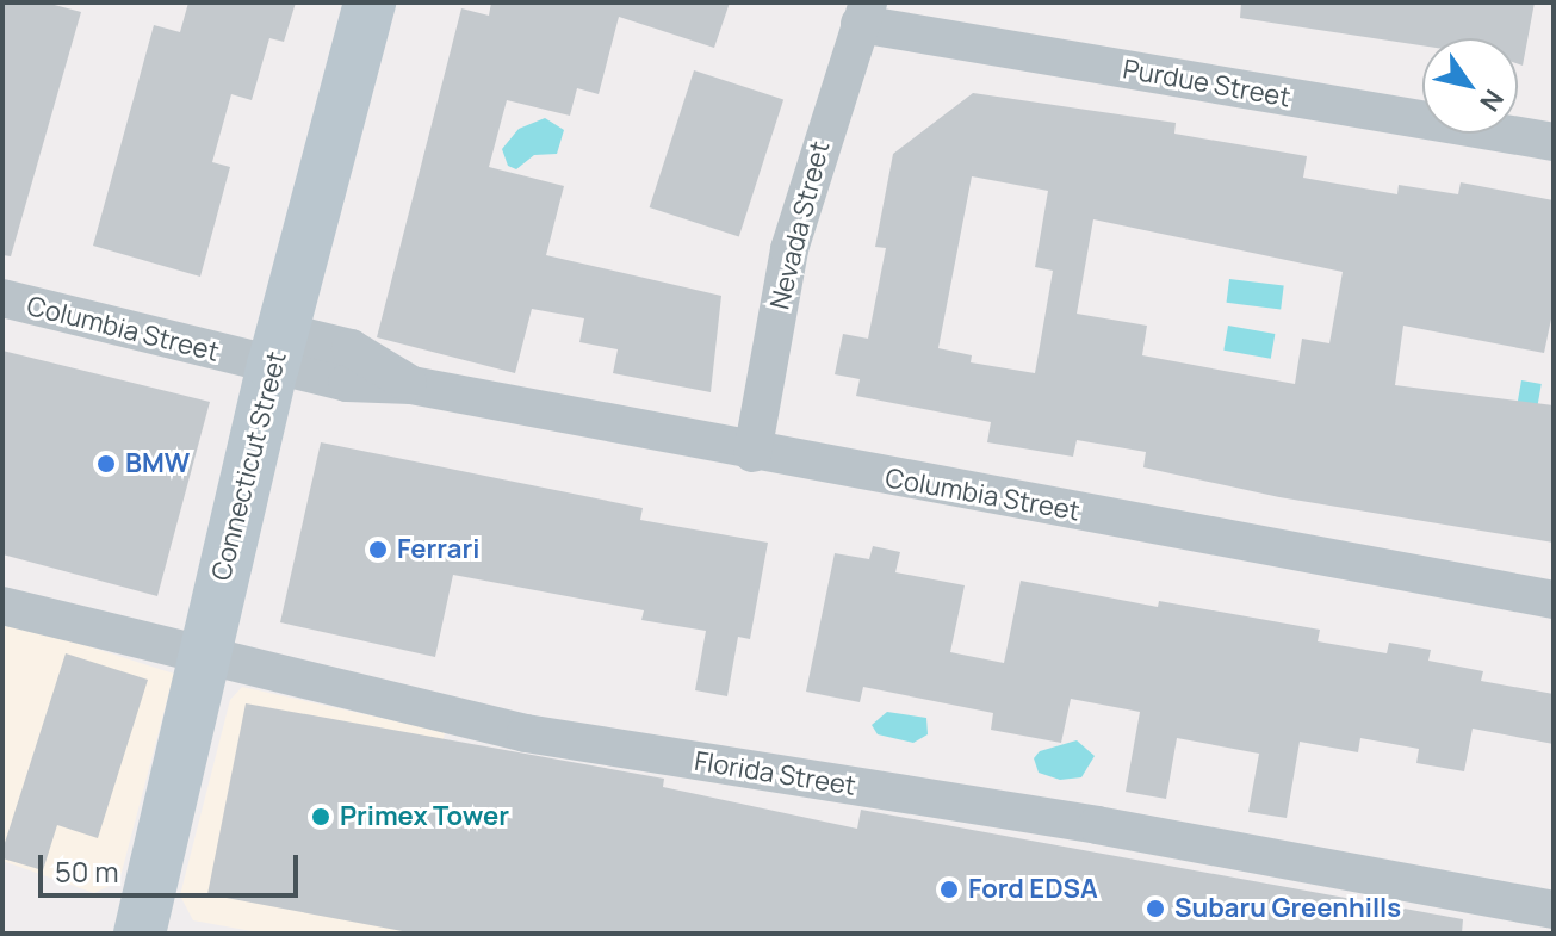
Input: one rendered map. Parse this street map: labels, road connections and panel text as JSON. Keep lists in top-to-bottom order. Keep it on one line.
{"streets":{"street":["Purdue Street","Nevada Street","Columbia Street","Connecticut Street","Florida Street"]},"crossings":[["Purdue Street","Nevada Street"],["Nevada Street","Columbia Street"],["Columbia Street","Connecticut Street"],["Connecticut Street","Florida Street"]],"places":["BMW","Ferrari","Primex Tower","Ford EDSA","Subaru Greenhills"],"scale_bar":"50 m","north":"bottom right"}
